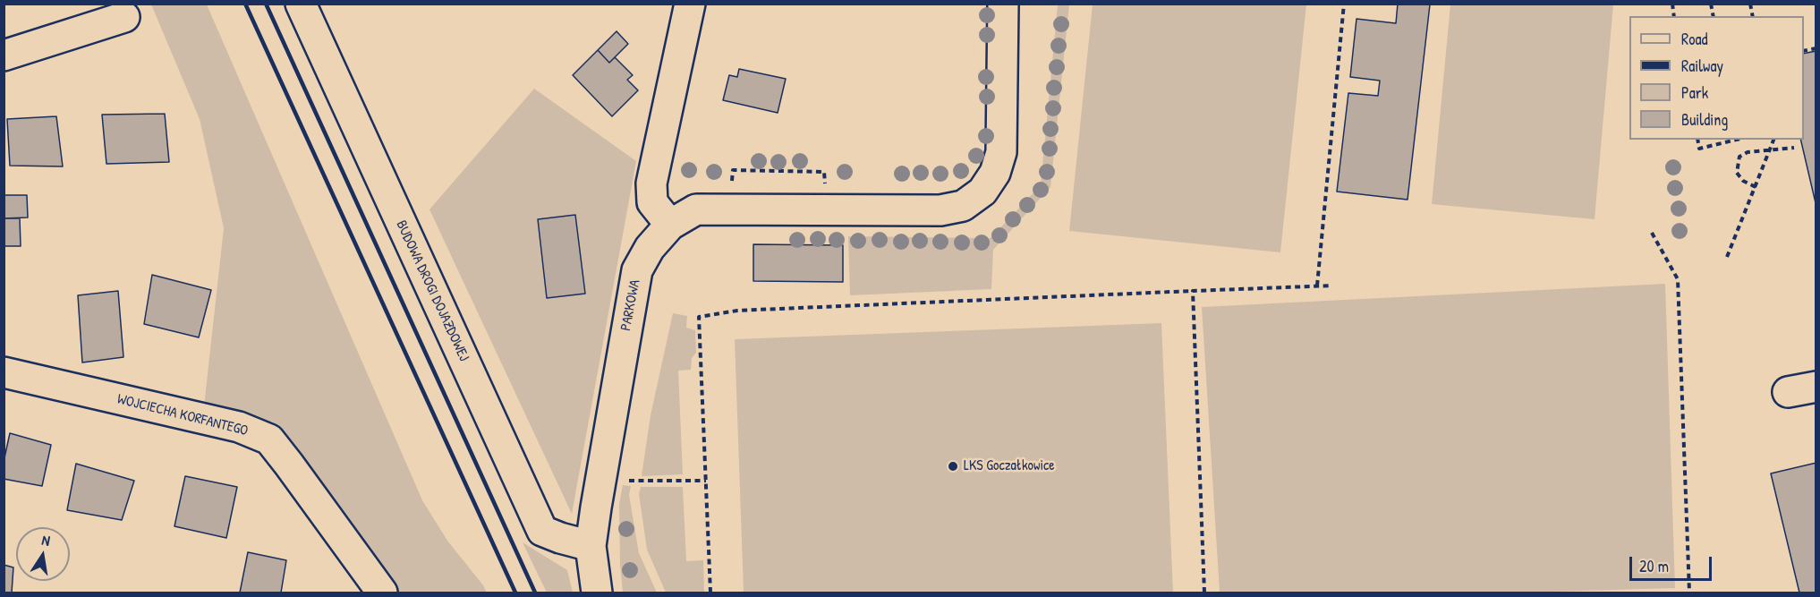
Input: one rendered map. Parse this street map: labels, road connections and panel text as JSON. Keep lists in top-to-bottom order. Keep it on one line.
{"streets":{"street":["BUDOWA DROGI DOJAZDOWEJ","PARKOWA","WOJCIECHA KORFANTEGO"]},"crossings":[["BUDOWA DROGI DOJAZDOWEJ","PARKOWA"]],"places":["LKS Goczałkowice"],"legend":["Road","Railway","Park","Building"],"scale_bar":"20 m","north":"top"}
